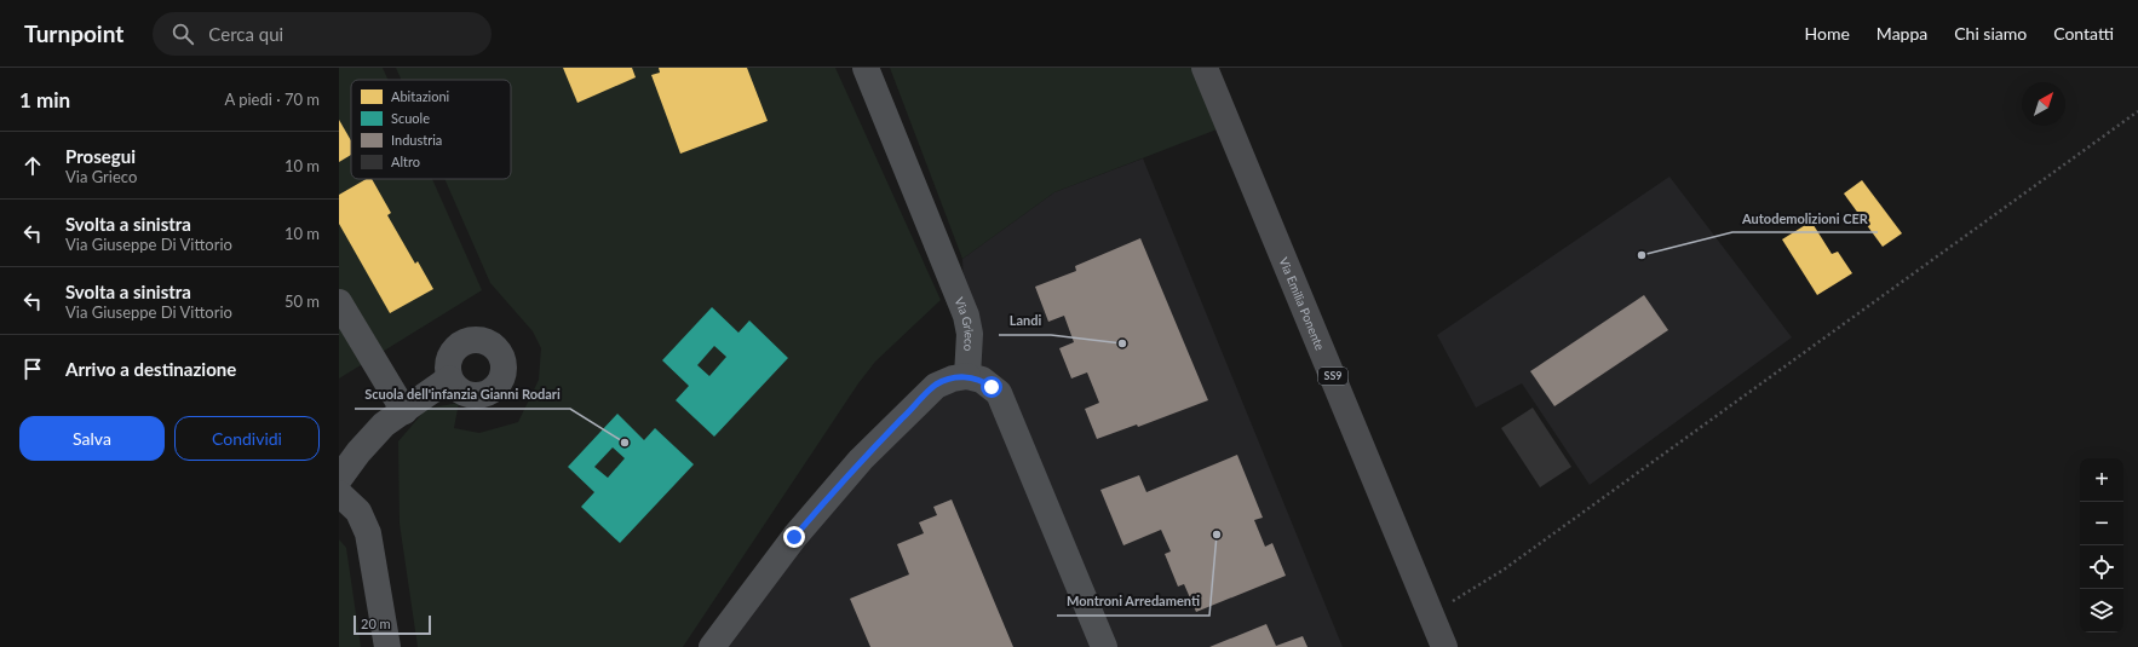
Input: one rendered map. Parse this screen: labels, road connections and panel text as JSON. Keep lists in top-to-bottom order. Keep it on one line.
{"streets":{"main road":["Via Emilia Ponente","SS9"],"street":["Via Grieco"]},"places":["Autodemolizioni CER","Landi","Scuola dell'infanzia Gianni Rodari","Montroni Arredamenti"],"legend":["Abitazioni","Scuole","Industria","Altro"],"scale_bar":"20 m","north":"top right","page":{"header":"Turnpoint","search":"Cerca qui","nav":["Home","Mappa","Chi siamo","Contatti"],"heading":["1 min","A piedi · 70 m"],"list":[["Prosegui","Via Grieco","10 m"],["Svolta a sinistra","Via Giuseppe Di Vittorio","10 m"],["Svolta a sinistra","Via Giuseppe Di Vittorio","50 m"],"Arrivo a destinazione"],"buttons":["Salva","Condividi"],"map_buttons":["+","−"],"scale":"20 m"}}
